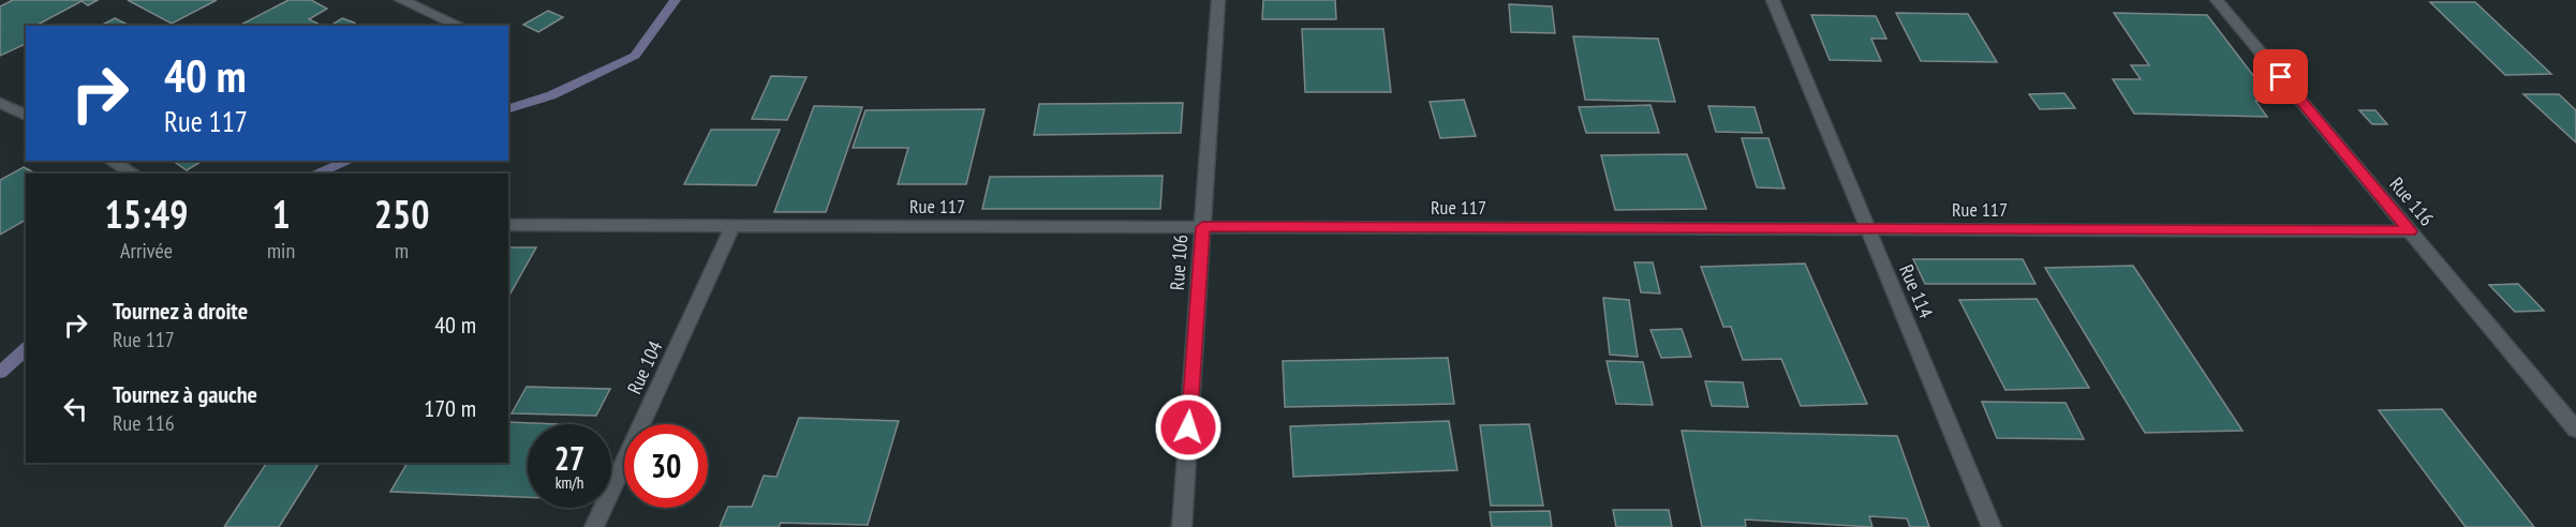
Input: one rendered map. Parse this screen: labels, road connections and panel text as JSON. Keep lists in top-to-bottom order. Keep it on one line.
{"streets":{"street":["Rue 116","Rue 117","Rue 106","Rue 114","Rue 104"]},"crossings":[["Rue 116","Rue 117"],["Rue 117","Rue 106"],["Rue 117","Rue 114"],["Rue 117","Rue 104"]],"page":{"turn":["40 m","Rue 117"],"eta":["15:49","Arrivée","1","min","250","m"],"list":[{"name":"Tournez à droite","note":"Rue 117","value":"40 m"},{"name":"Tournez à gauche","note":"Rue 116","value":"170 m"}],"speed":"27 km/h","limit":"30"}}
